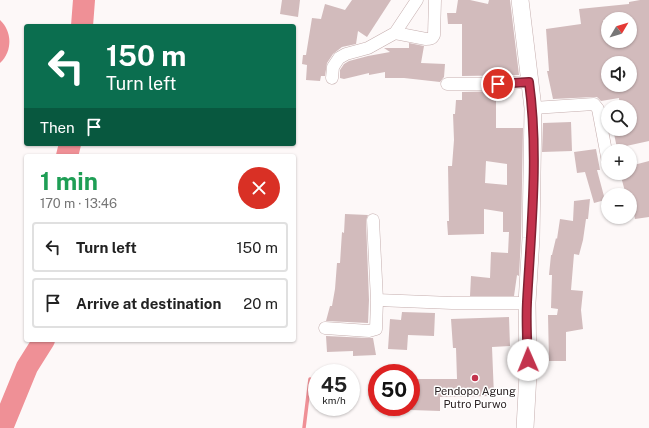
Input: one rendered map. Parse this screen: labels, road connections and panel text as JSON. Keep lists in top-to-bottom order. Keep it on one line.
{"places":["Pendopo Agung Putro Purwo"],"north":"top right","page":{"map_buttons":["+","−"],"turn":["150 m","Turn left"],"then":"Then","heading":["1 min","170 m · 13:46"],"list":[{"name":"Turn left","value":"150 m"},{"name":"Arrive at destination","value":"20 m"}],"speed":"45 km/h","limit":"50"}}
